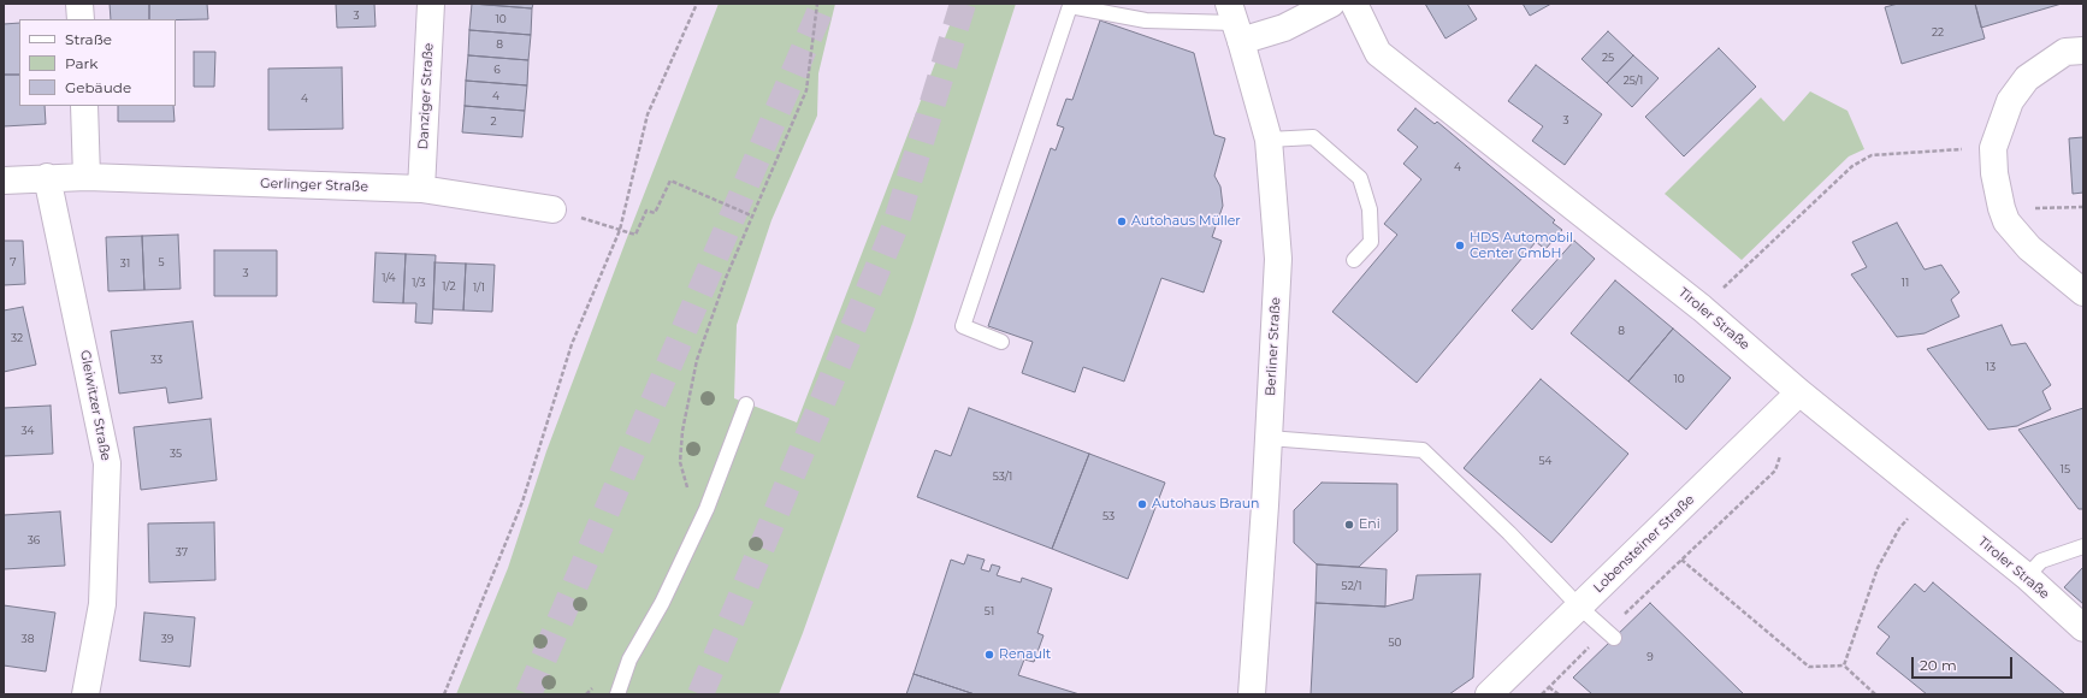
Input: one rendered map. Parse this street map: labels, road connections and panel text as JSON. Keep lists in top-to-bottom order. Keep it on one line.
{"streets":{"street":["Danziger Straße","Gerlinger Straße","Tiroler Straße","Berliner Straße","Gleiwitzer Straße","Lobensteiner Straße"]},"crossings":[["Danziger Straße","Gerlinger Straße"],["Gerlinger Straße","Gleiwitzer Straße"],["Tiroler Straße","Lobensteiner Straße"]],"places":["Autohaus Müller","HDS Automobil Center GmbH","Autohaus Braun","Eni","Renault"],"house_numbers":["3","10","22","8","25","6","25/1","4","4","3","2","4","7","5","31","3","1/4","1/3","11","1/2","1/1","8","32","33","13","10","34","35","54","15","53/1","53","36","37","52/1","51","38","39","50","9"],"legend":["Straße","Park","Gebäude"],"scale_bar":"20 m"}
